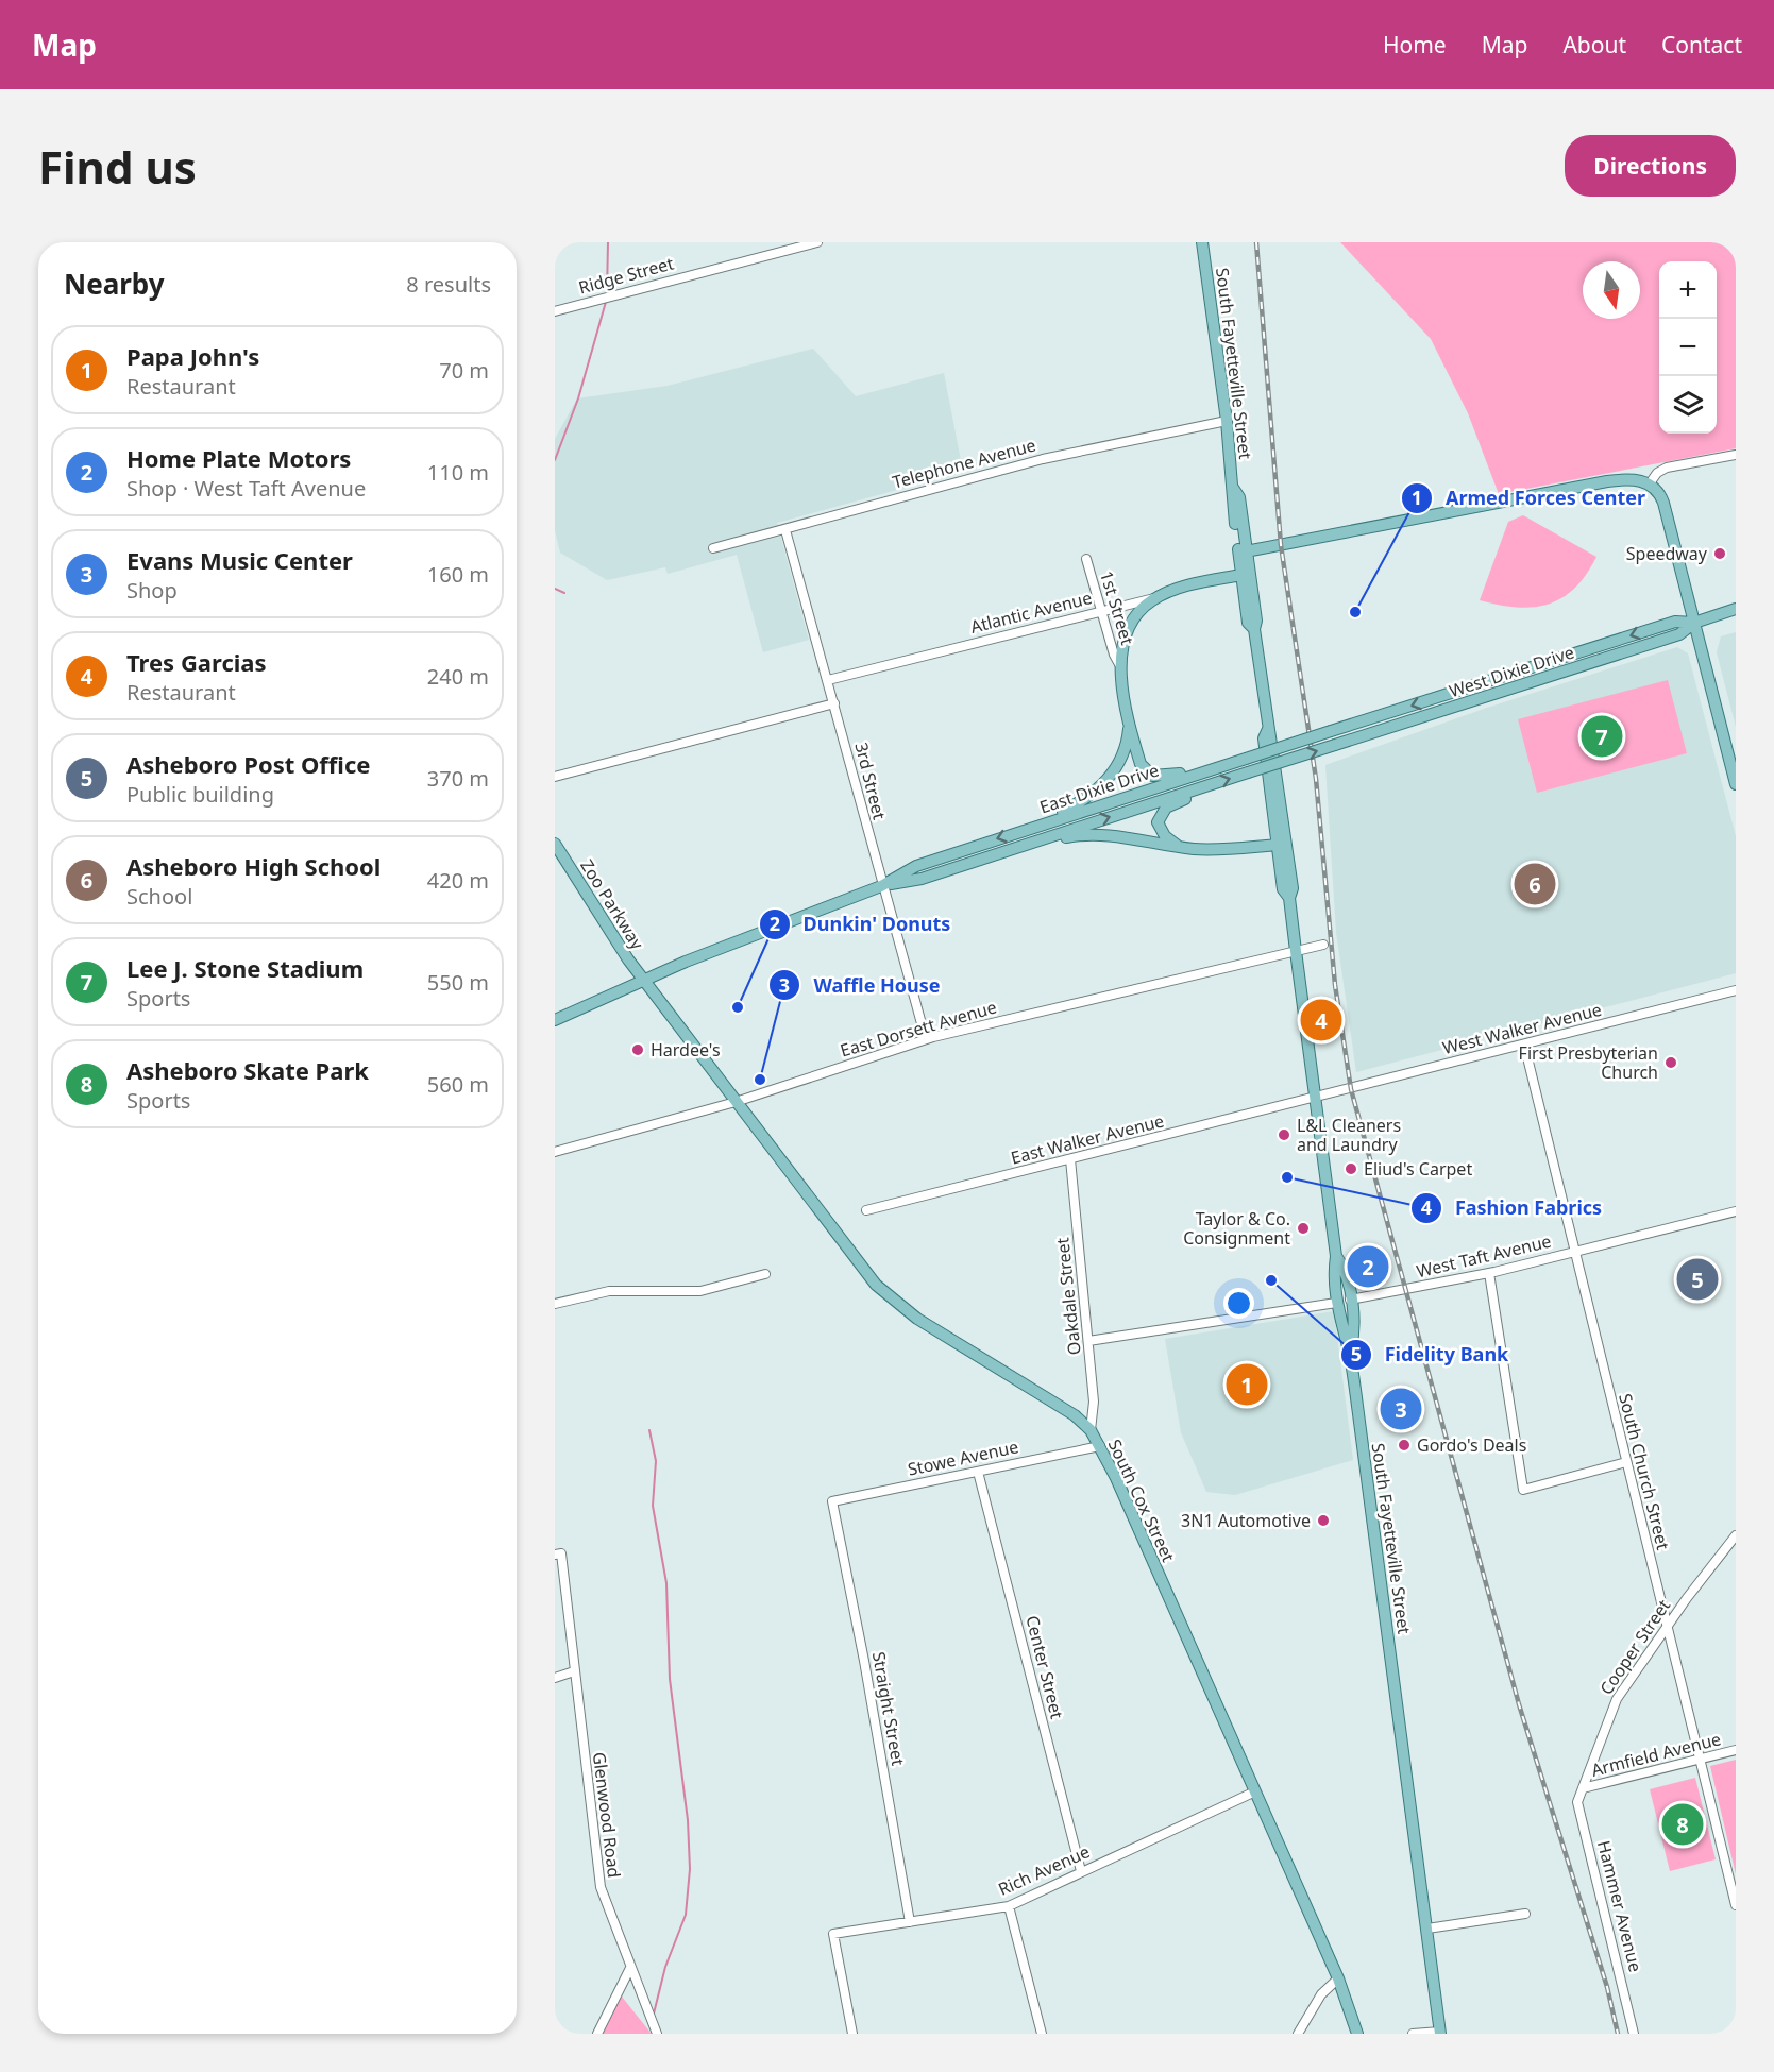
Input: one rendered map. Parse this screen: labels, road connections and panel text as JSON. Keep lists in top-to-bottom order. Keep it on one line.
{"streets":{"main road":["South Fayetteville Street","Atlantic Avenue","West Dixie Drive","East Dixie Drive","Zoo Parkway","South Cox Street"],"street":["Ridge Street","Telephone Avenue","1st Street","3rd Street","East Dorsett Avenue","West Walker Avenue","East Walker Avenue","West Taft Avenue","Oakdale Street","Stowe Avenue","South Church Street","Cooper Street","Center Street","Straight Street","Armfield Avenue","Glenwood Road","Rich Avenue","Hammer Avenue"]},"crossings":[["South Fayetteville Street","Telephone Avenue"],["South Fayetteville Street","Atlantic Avenue"],["South Fayetteville Street","East Dorsett Avenue"],["South Fayetteville Street","West Walker Avenue"],["South Fayetteville Street","East Walker Avenue"],["Telephone Avenue","3rd Street"],["1st Street","Atlantic Avenue"],["Atlantic Avenue","3rd Street"],["West Dixie Drive","East Dixie Drive"],["3rd Street","East Dixie Drive"],["3rd Street","East Dorsett Avenue"],["East Dixie Drive","Zoo Parkway"],["East Dixie Drive","South Cox Street"],["Zoo Parkway","South Cox Street"],["East Dorsett Avenue","South Cox Street"],["West Walker Avenue","East Walker Avenue"],["West Walker Avenue","South Church Street"],["East Walker Avenue","Oakdale Street"],["West Taft Avenue","South Church Street"],["Oakdale Street","South Cox Street"],["Stowe Avenue","South Cox Street"],["Stowe Avenue","Center Street"],["Stowe Avenue","Straight Street"],["South Church Street","Cooper Street"],["South Church Street","Armfield Avenue"],["South Cox Street","Rich Avenue"],["Cooper Street","Armfield Avenue"],["Cooper Street","Hammer Avenue"],["Center Street","Rich Avenue"],["Straight Street","Rich Avenue"],["Armfield Avenue","Hammer Avenue"]],"places":["Speedway","Armed Forces Center","Dunkin' Donuts","Hardee's","First Presbyterian Church","Waffle House","L&L Cleaners and Laundry","Eliud's Carpet","Fashion Fabrics","Taylor & Co. Consignment","Fidelity Bank","Gordo's Deals","3N1 Automotive"],"north":"bottom","page":{"header":"Map","nav":["Home","Map","About","Contact"],"buttons":"Directions","title":"Find us","heading":["Nearby","8 results"],"map_buttons":["+","−"],"list":[{"mark":"1","name":"Papa John's","note":"Restaurant","value":"70 m"},{"mark":"2","name":"Home Plate Motors","note":"Shop · West Taft Avenue","value":"110 m"},{"mark":"3","name":"Evans Music Center","note":"Shop","value":"160 m"},{"mark":"4","name":"Tres Garcias","note":"Restaurant","value":"240 m"},{"mark":"5","name":"Asheboro Post Office","note":"Public building","value":"370 m"},{"mark":"6","name":"Asheboro High School","note":"School","value":"420 m"},{"mark":"7","name":"Lee J. Stone Stadium","note":"Sports","value":"550 m"},{"mark":"8","name":"Asheboro Skate Park","note":"Sports","value":"560 m"}],"pins":["7","6","4","2","5","1","3","8"]}}
